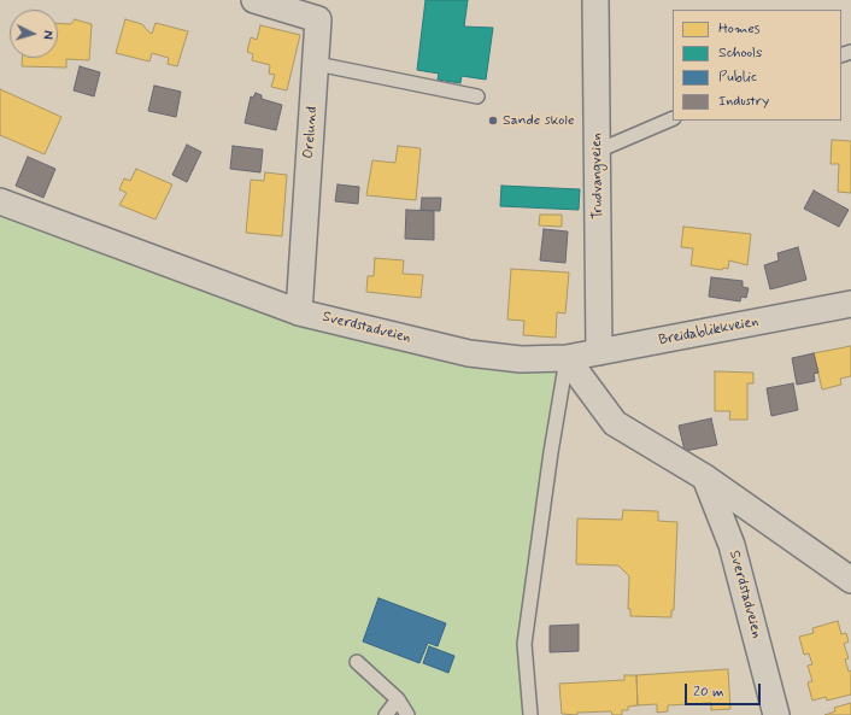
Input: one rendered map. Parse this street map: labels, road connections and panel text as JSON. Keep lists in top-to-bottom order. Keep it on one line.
{"streets":{"street":["Orelund","Trudvangveien","Sverdstadveien","Breidablikkveien"]},"crossings":[["Orelund","Sverdstadveien"],["Trudvangveien","Breidablikkveien"],["Sverdstadveien","Breidablikkveien"]],"places":["Sande skole"],"legend":["Homes","Schools","Public","Industry"],"scale_bar":"20 m","north":"right"}
